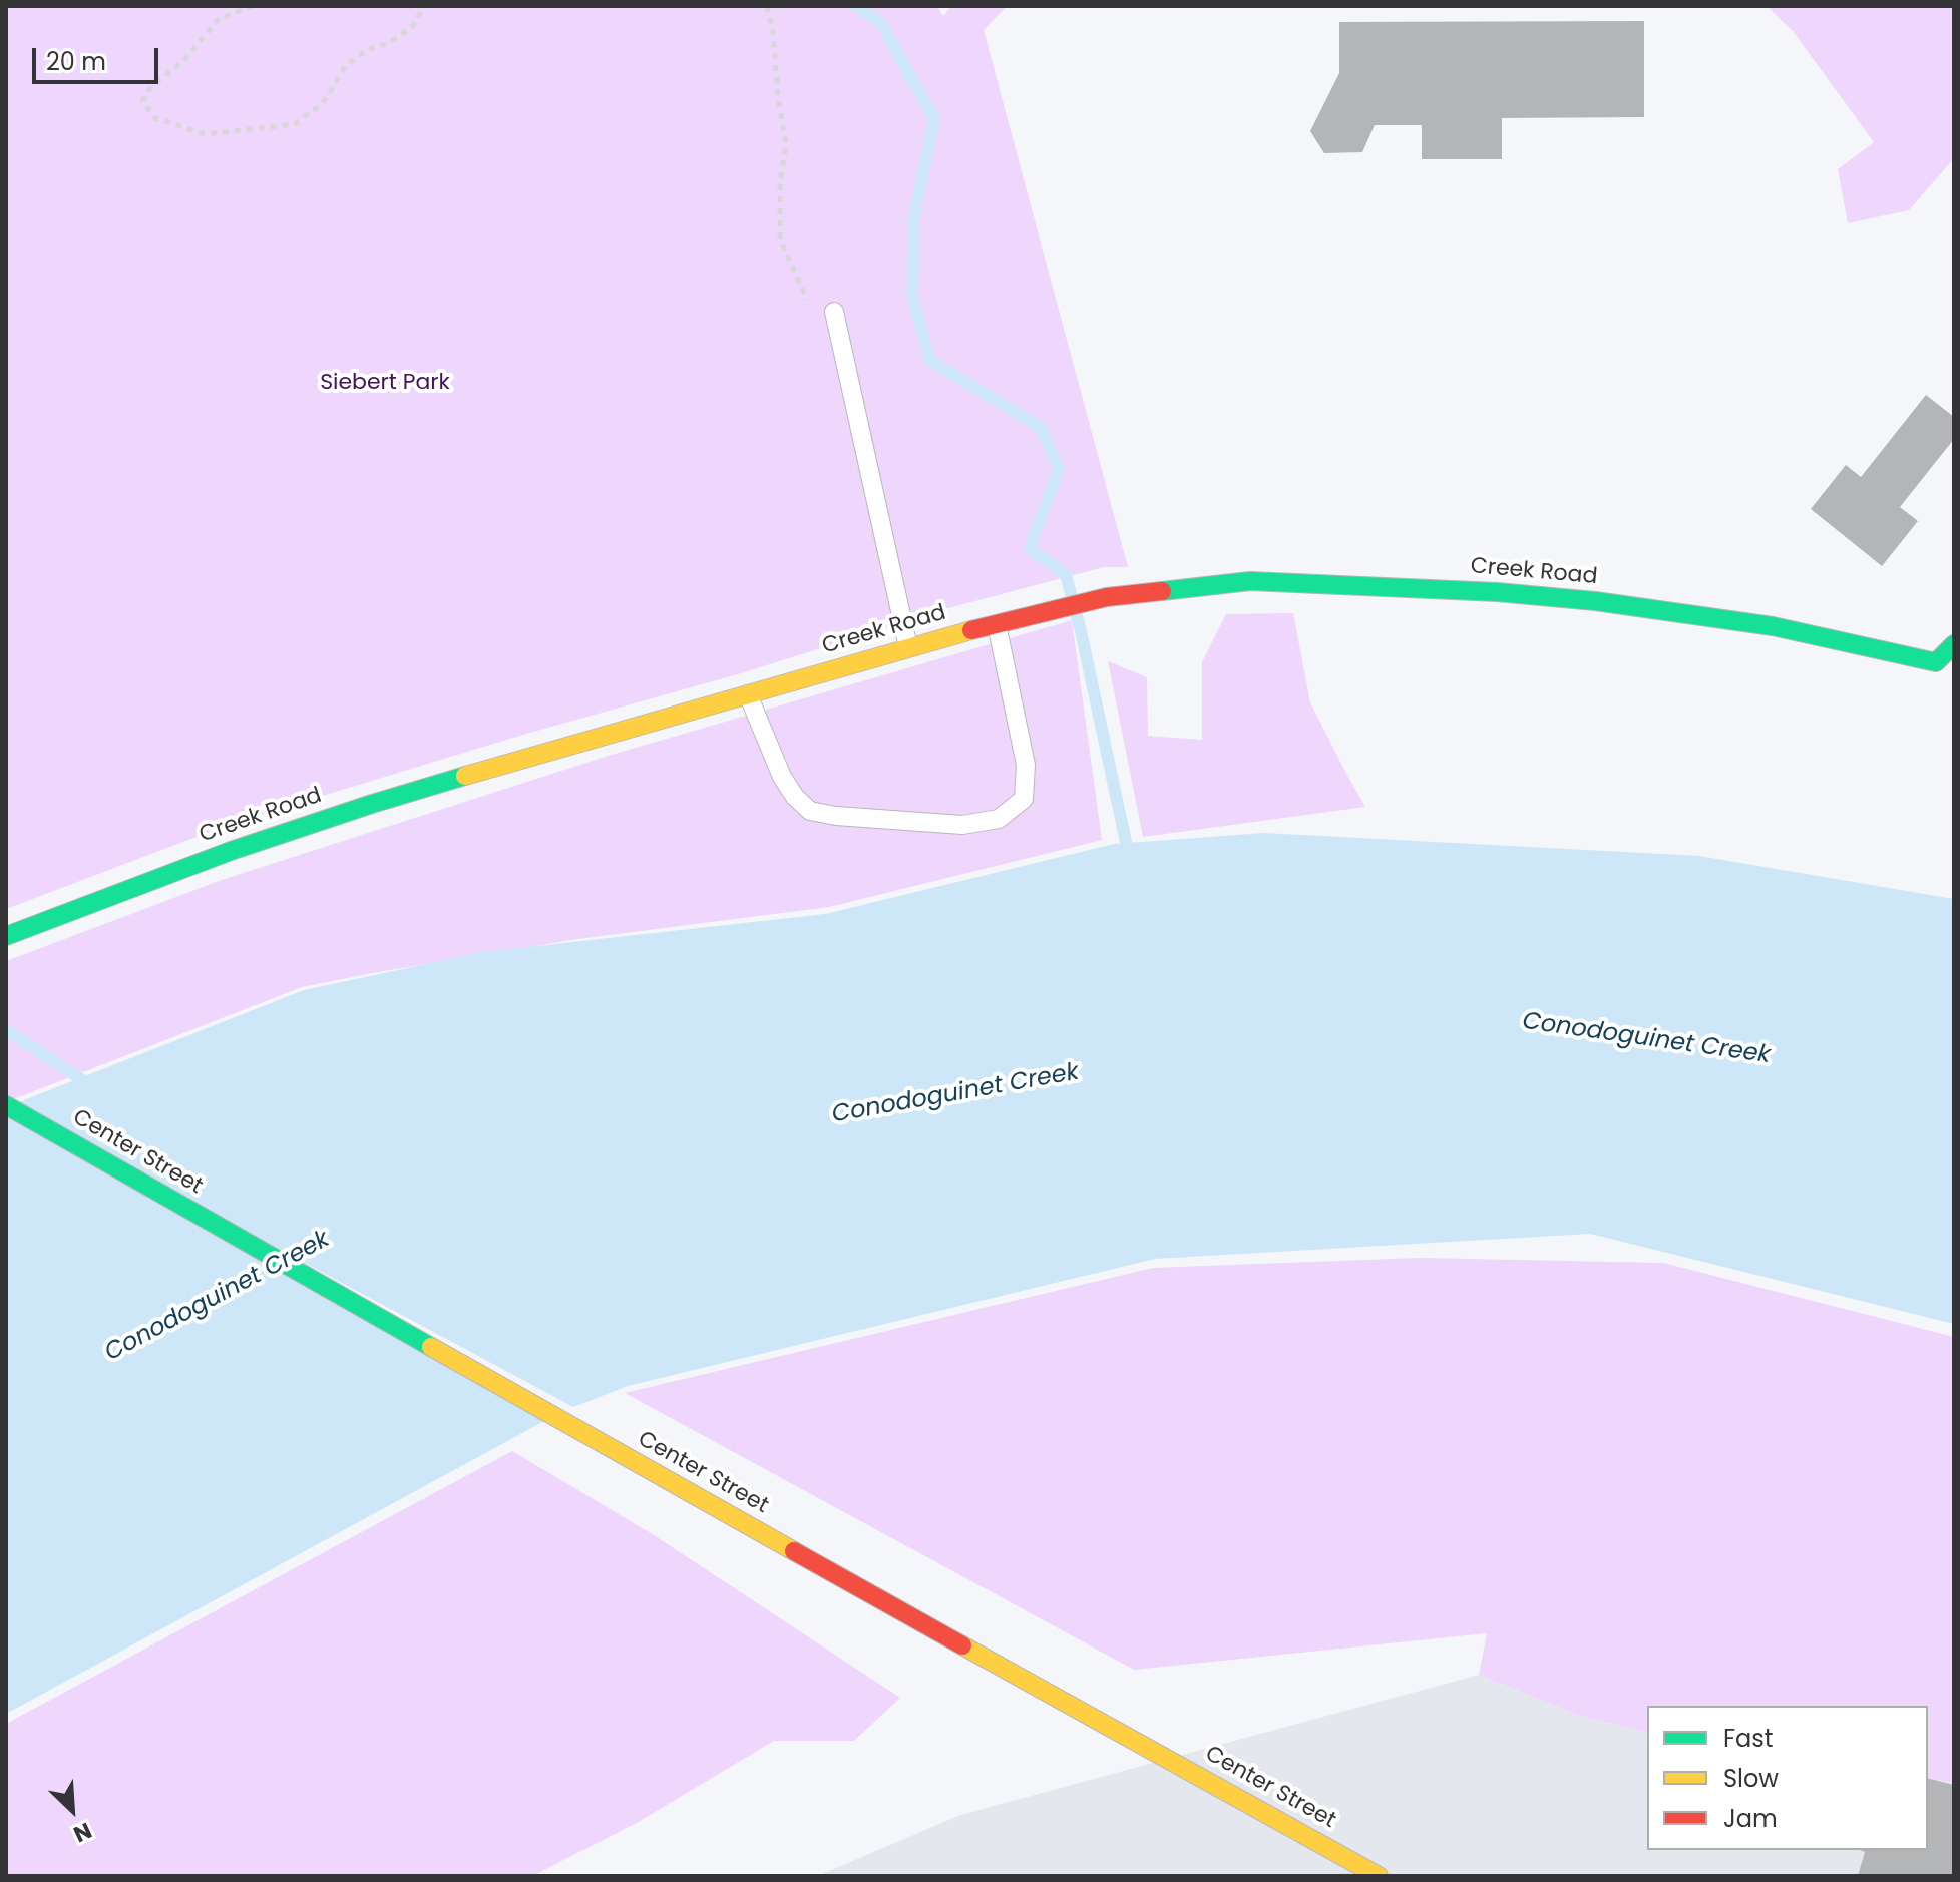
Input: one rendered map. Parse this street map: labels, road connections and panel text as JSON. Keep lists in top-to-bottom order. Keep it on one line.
{"streets":{"street":["Creek Road","Center Street"]},"water":["Conodoguinet Creek"],"parks":["Siebert Park"],"legend":["Fast","Slow","Jam"],"scale_bar":"20 m","north":"bottom right"}
